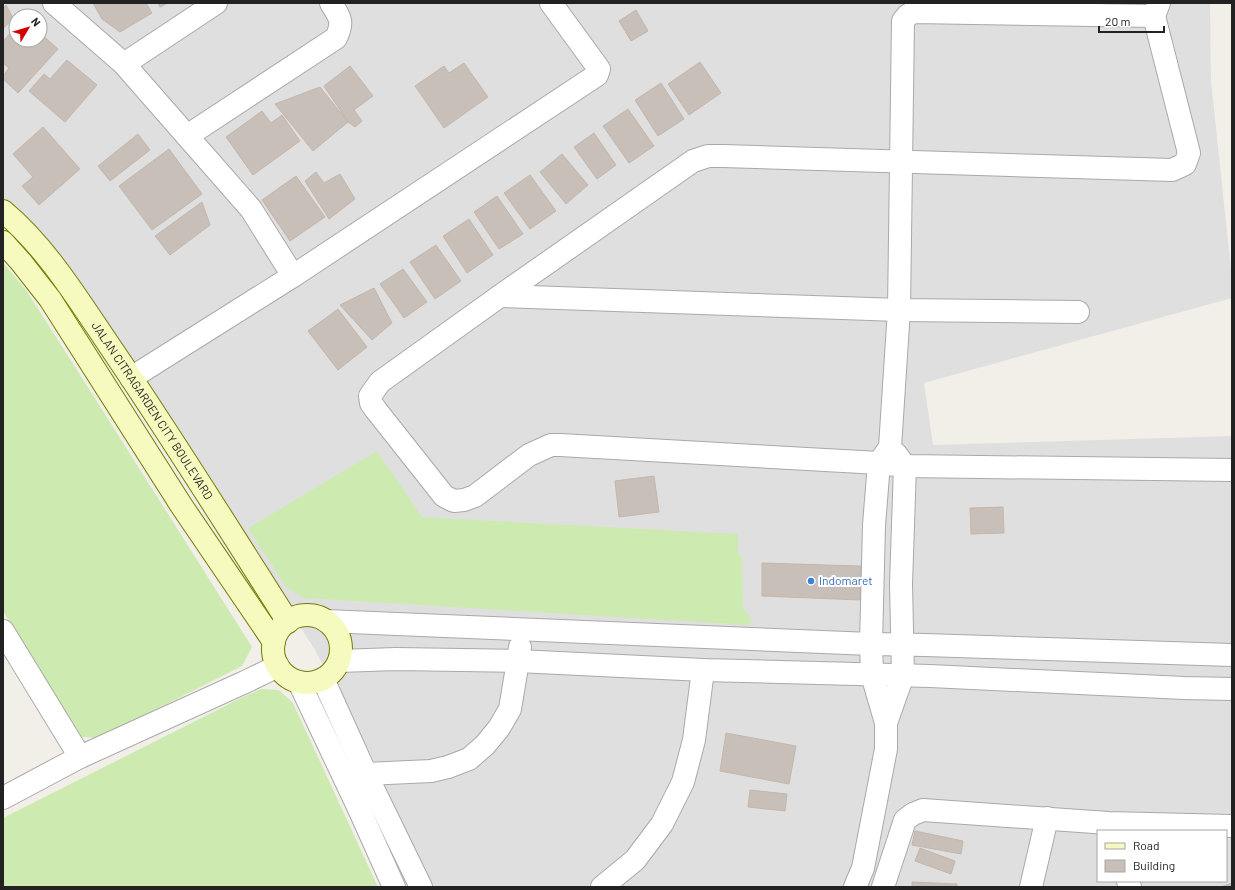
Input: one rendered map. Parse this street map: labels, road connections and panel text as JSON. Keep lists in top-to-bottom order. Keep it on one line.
{"streets":{"main road":["JALAN CITRAGARDEN CITY BOULEVARD"]},"places":["Indomaret"],"legend":["Road","Building"],"scale_bar":"20 m","north":"top right"}
